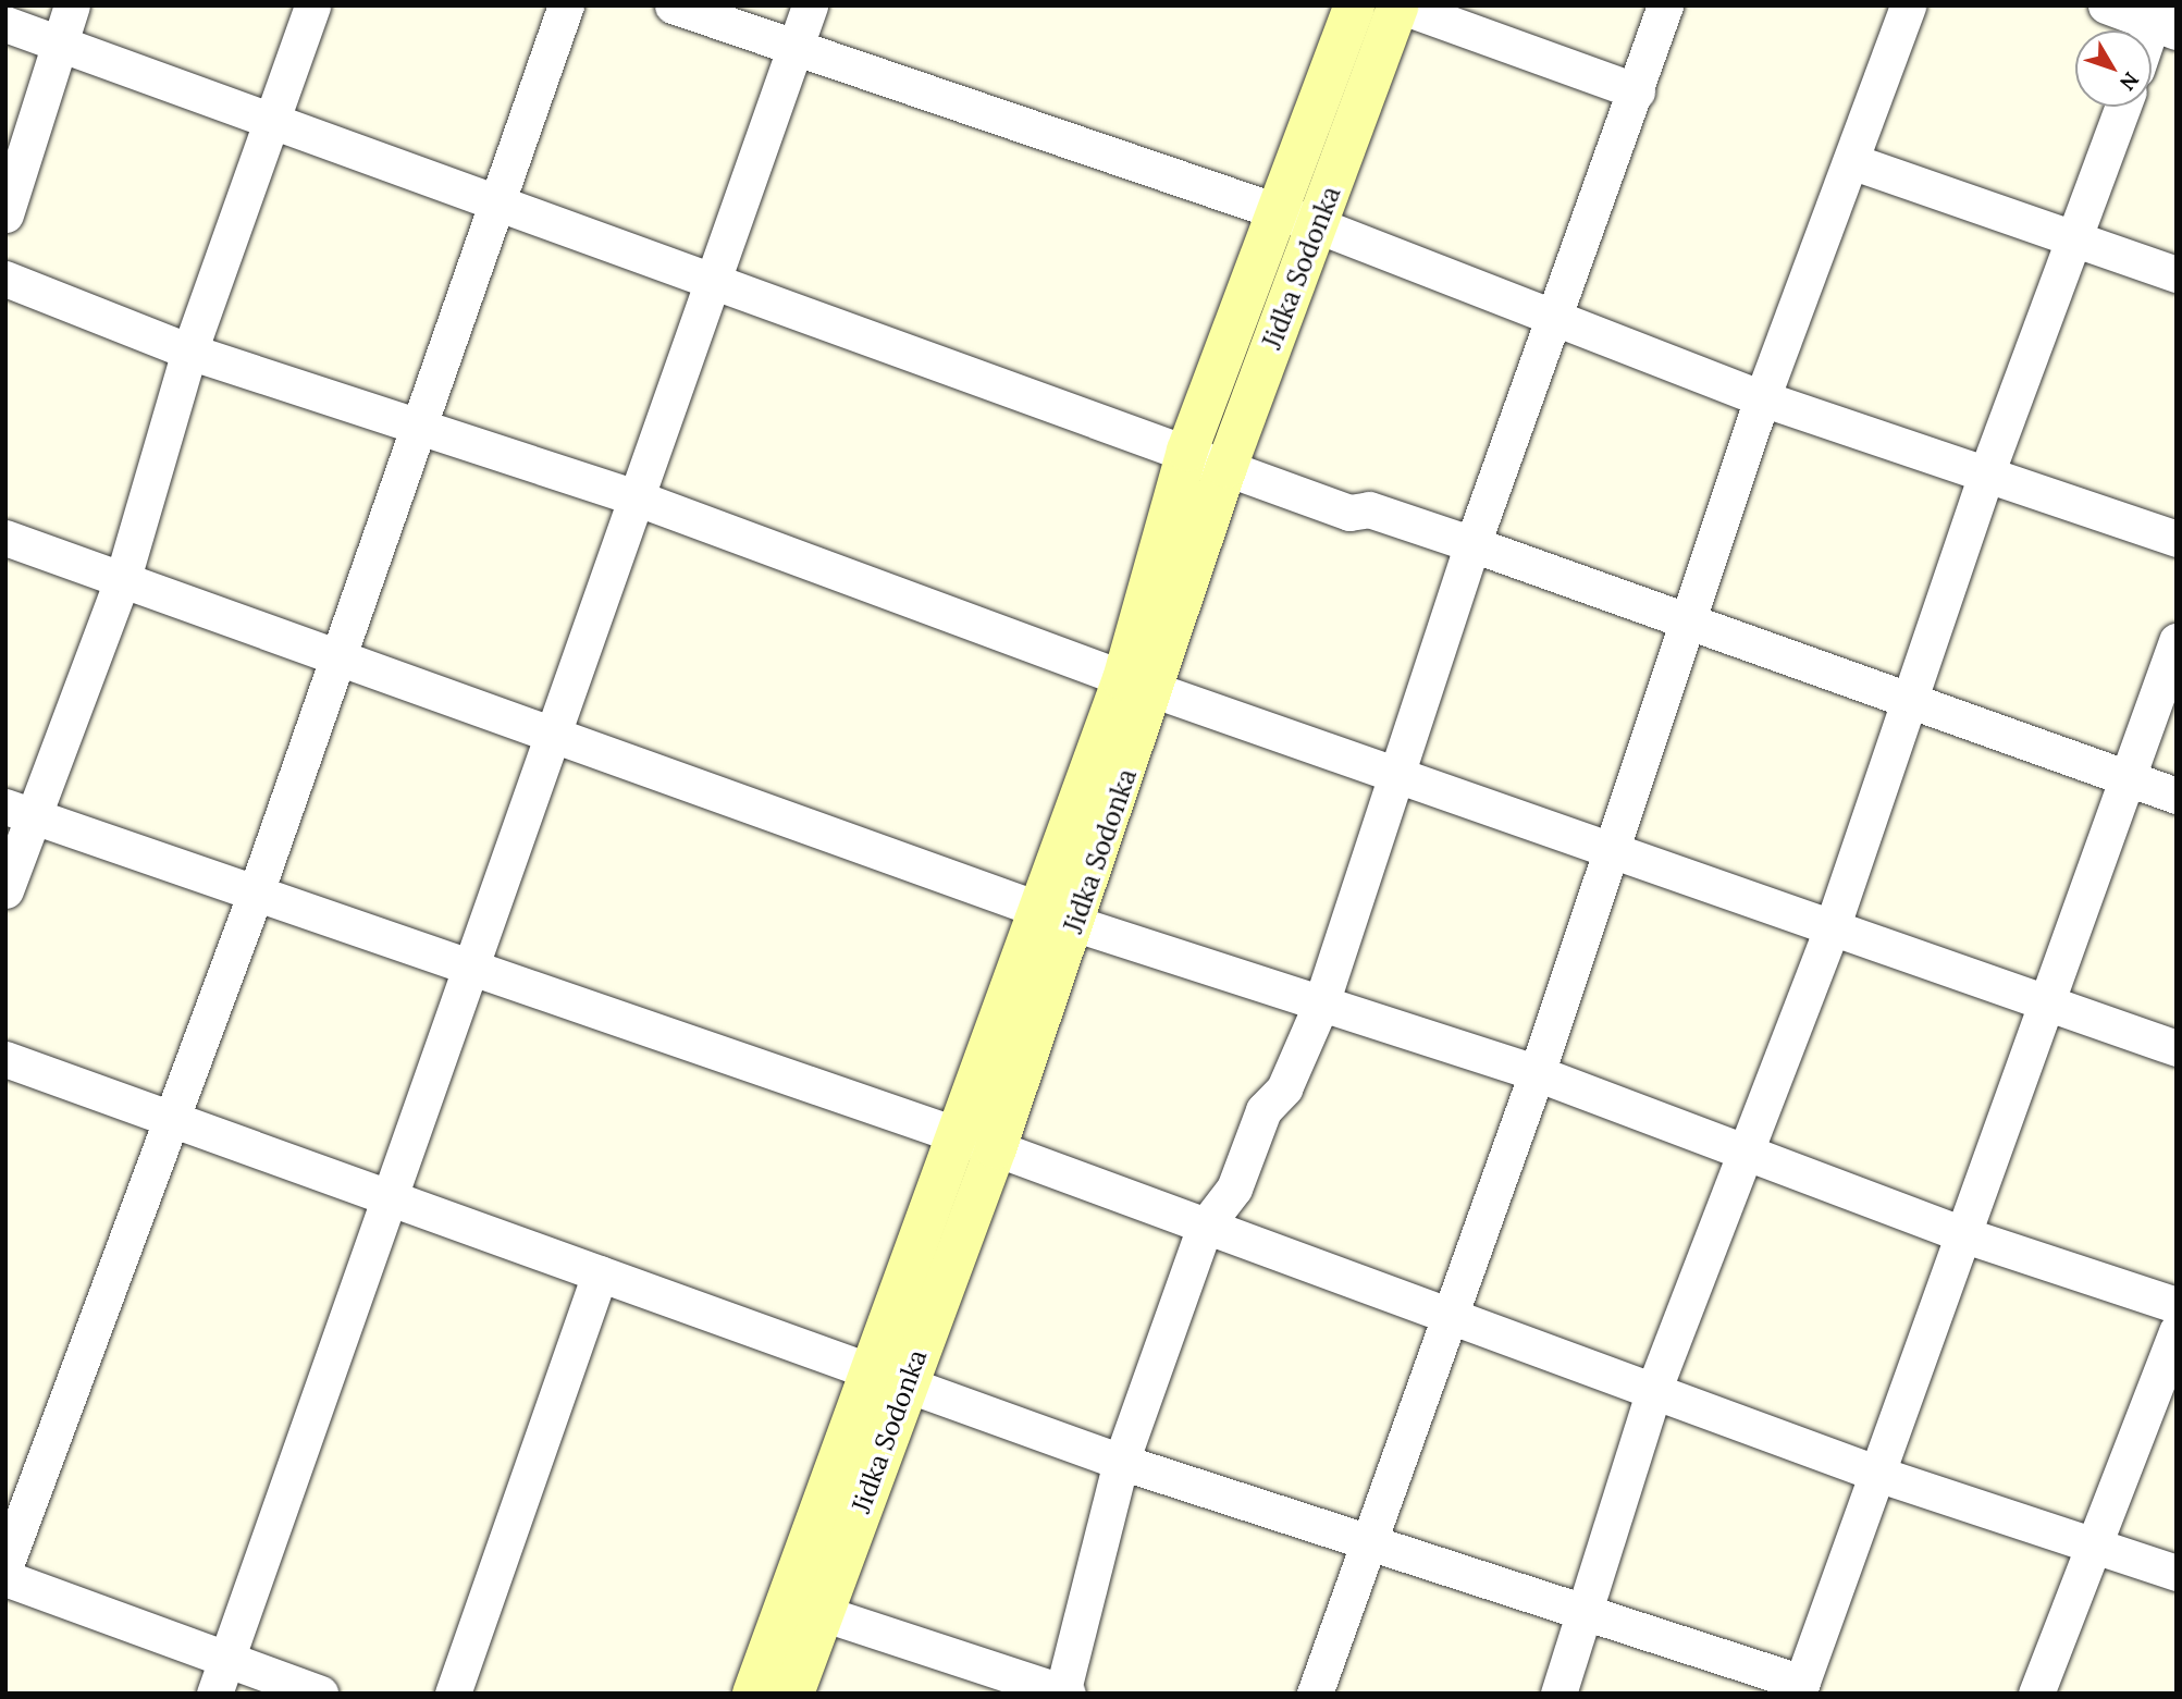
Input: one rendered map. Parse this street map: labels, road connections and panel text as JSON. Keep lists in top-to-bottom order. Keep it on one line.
{"streets":{"main road":["Jidka Sodonka"]},"north":"bottom right"}
